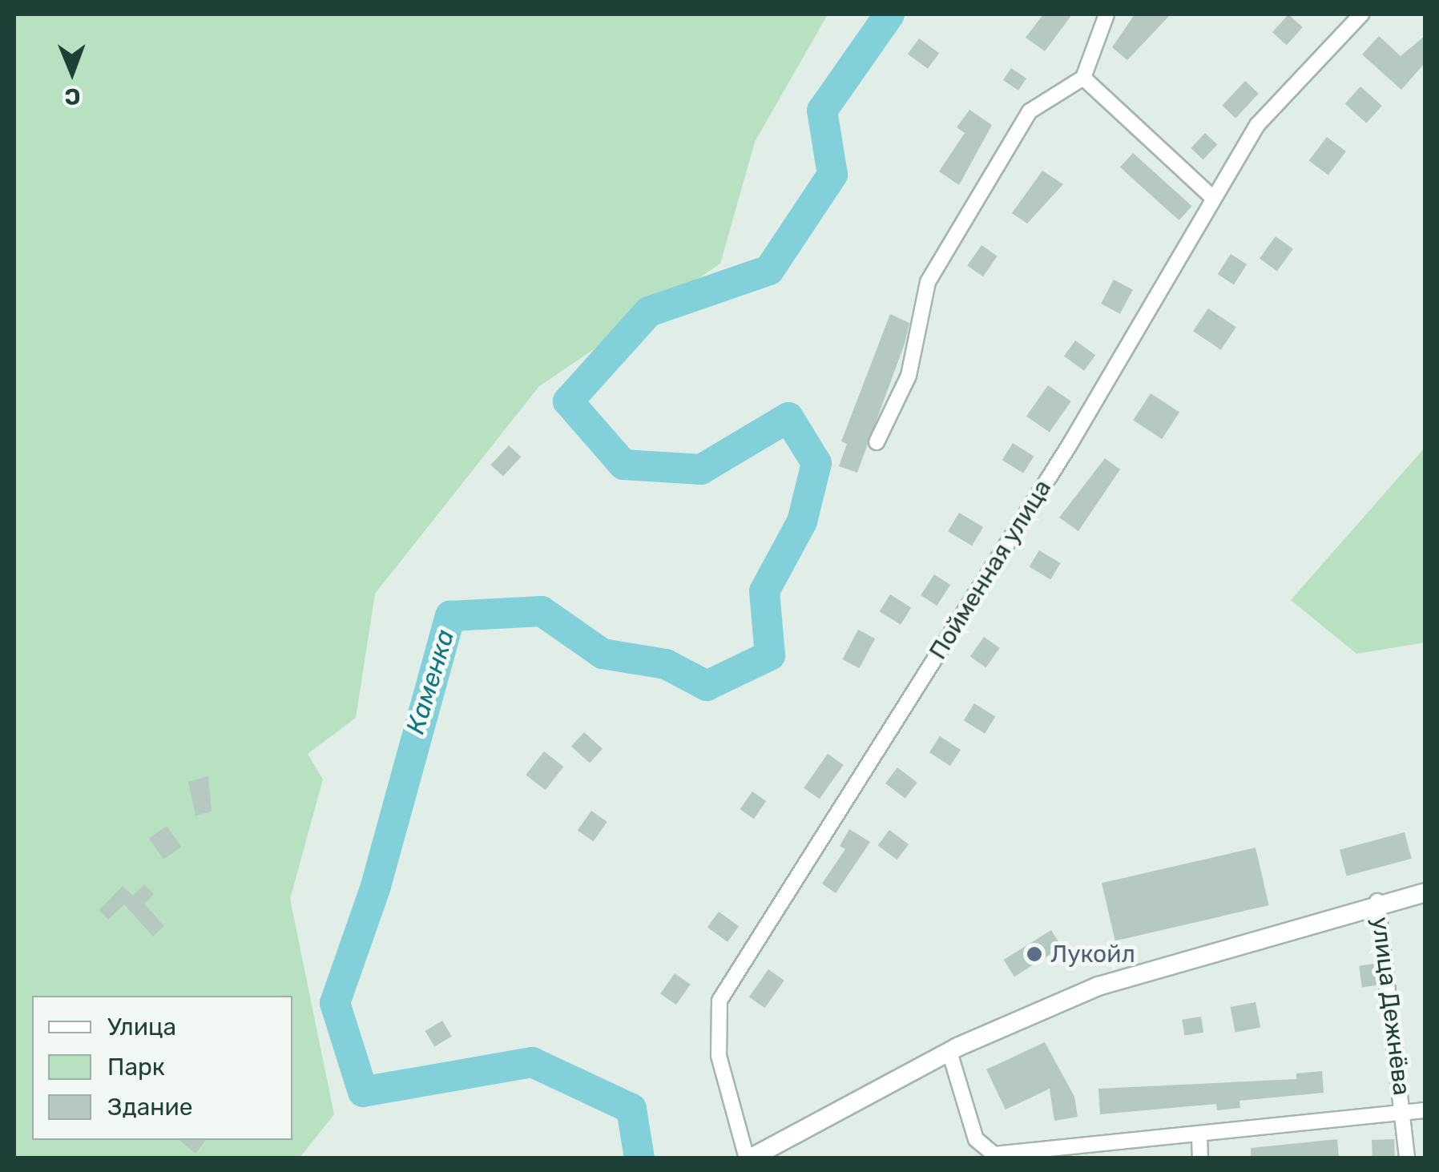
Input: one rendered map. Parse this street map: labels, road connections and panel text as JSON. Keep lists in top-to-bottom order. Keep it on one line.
{"streets":{"street":["Пойменная улица","улица Дежнёва"]},"water":["Каменка"],"places":["Лукойл"],"legend":["Улица","Парк","Здание"],"north":"bottom"}
